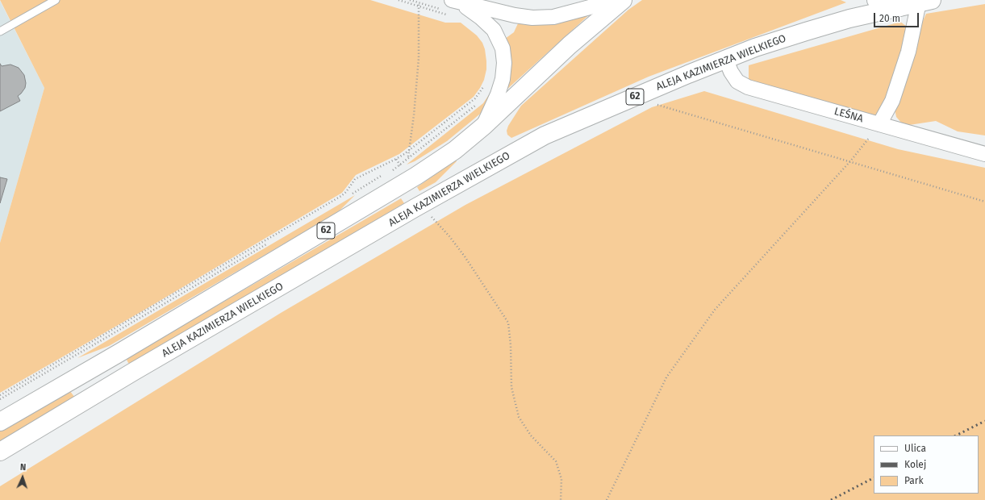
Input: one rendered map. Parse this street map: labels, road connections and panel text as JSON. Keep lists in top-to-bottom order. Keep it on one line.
{"streets":{"main road":["ALEJA KAZIMIERZA WIELKIEGO","62"],"street":["LEŚNA"]},"crossings":[["ALEJA KAZIMIERZA WIELKIEGO","LEŚNA"]],"legend":["Ulica","Kolej","Park"],"scale_bar":"20 m","north":"top"}
